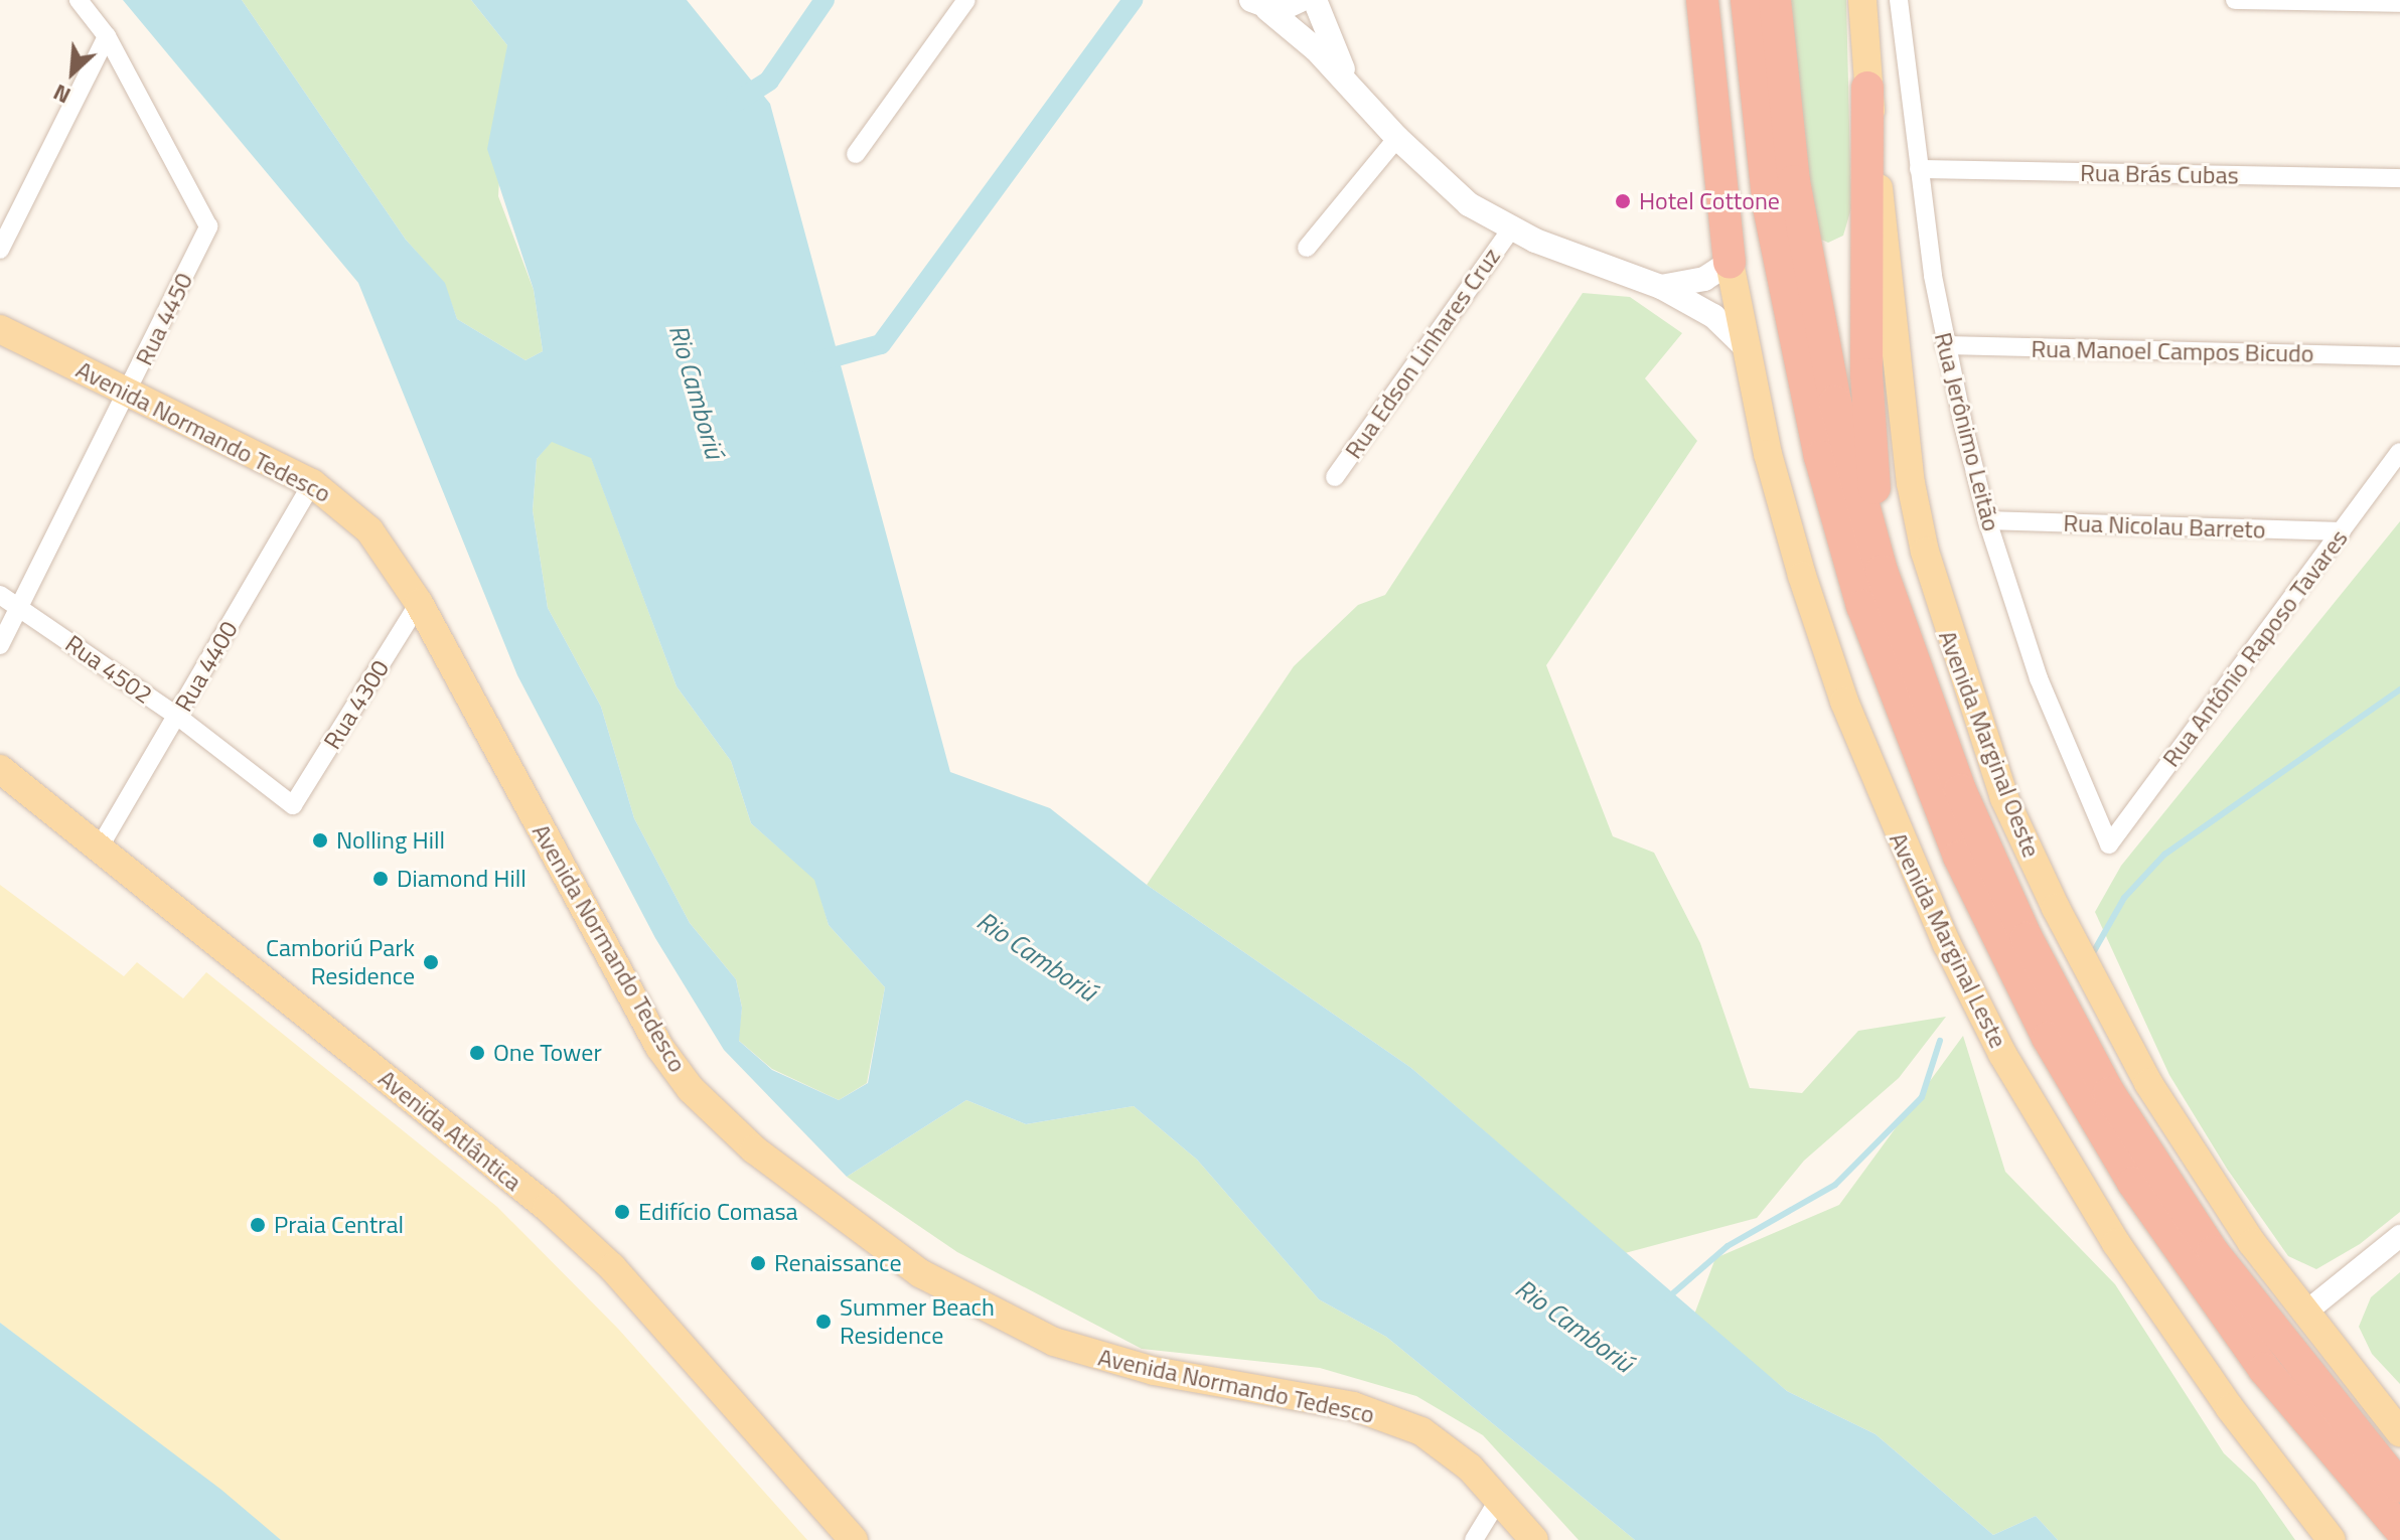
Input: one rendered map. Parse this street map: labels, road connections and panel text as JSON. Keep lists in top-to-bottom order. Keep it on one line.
{"streets":{"main road":["Avenida Normando Tedesco","Avenida Marginal Oeste","Avenida Marginal Leste","Avenida Atlântica"],"street":["Rua Brás Cubas","Rua 4450","Rua Manoel Campos Bicudo","Rua Edson Linhares Cruz","Rua Jerônimo Leitão","Rua Nicolau Barreto","Rua Antônio Raposo Tavares","Rua 4400","Rua 4502","Rua 4300"]},"crossings":[["Rua Brás Cubas","Rua Jerônimo Leitão"],["Rua 4450","Avenida Normando Tedesco"],["Rua 4450","Rua 4502"],["Rua Manoel Campos Bicudo","Rua Jerônimo Leitão"],["Avenida Normando Tedesco","Rua 4400"],["Avenida Normando Tedesco","Rua 4300"],["Rua Jerônimo Leitão","Rua Nicolau Barreto"],["Rua Jerônimo Leitão","Rua Antônio Raposo Tavares"],["Rua Nicolau Barreto","Rua Antônio Raposo Tavares"],["Rua 4400","Rua 4502"],["Rua 4400","Avenida Atlântica"],["Rua 4502","Rua 4300"]],"water":["Rio Camboriú"],"places":["Hotel Cottone","Nolling Hill","Diamond Hill","Camboriú Park Residence","One Tower","Edifício Comasa","Praia Central","Renaissance","Summer Beach Residence"],"north":"bottom left"}
